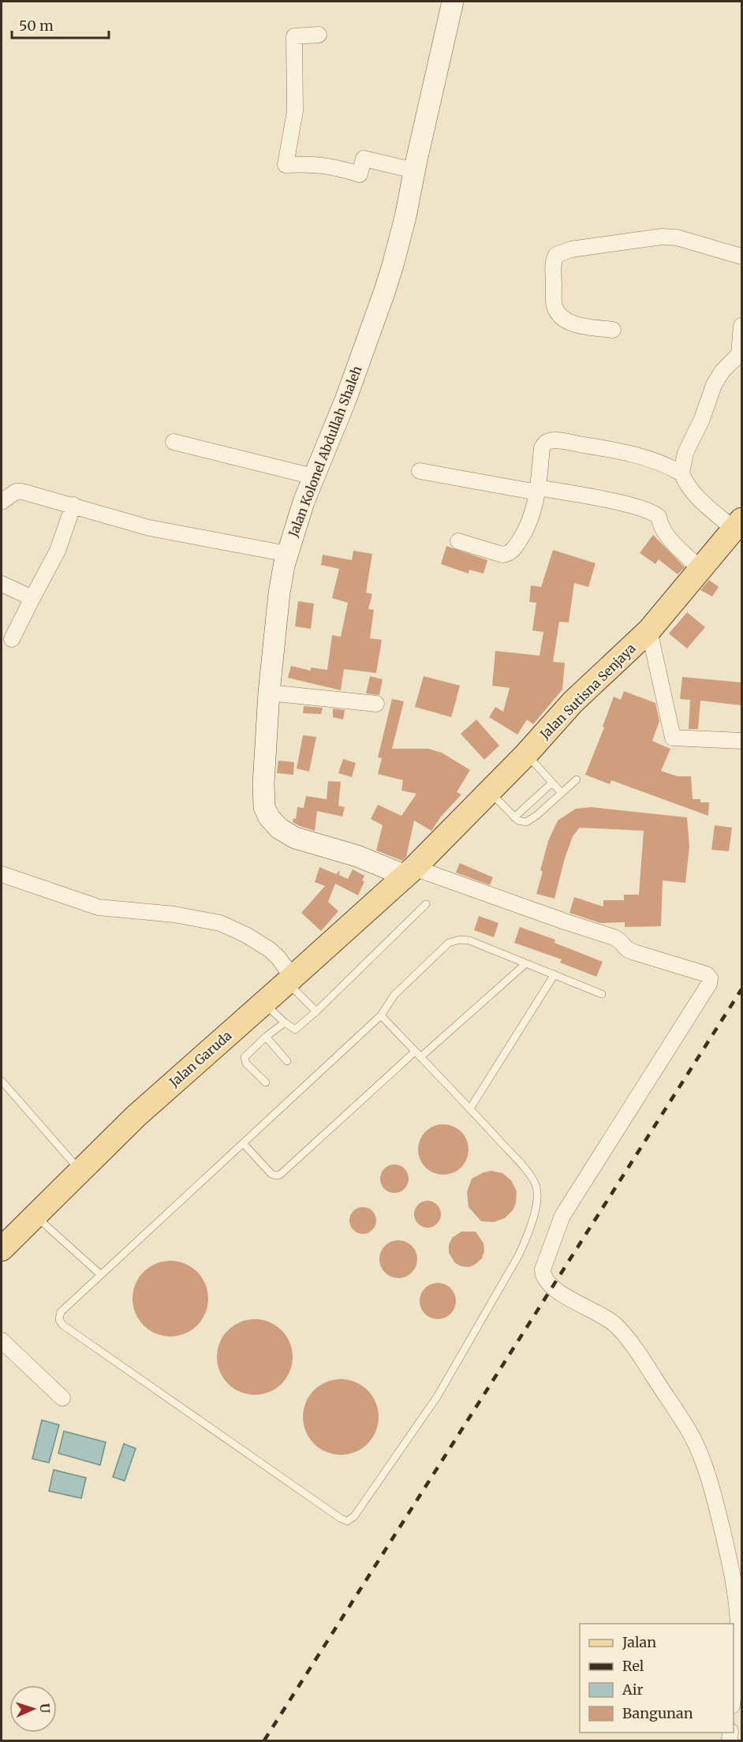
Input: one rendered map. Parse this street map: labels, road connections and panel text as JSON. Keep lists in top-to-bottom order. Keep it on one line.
{"streets":{"main road":["Jalan Kolonel Abdullah Shaleh","Jalan Sutisna Senjaya","Jalan Garuda"]},"crossings":[["Jalan Kolonel Abdullah Shaleh","Jalan Sutisna Senjaya"],["Jalan Kolonel Abdullah Shaleh","Jalan Garuda"],["Jalan Sutisna Senjaya","Jalan Garuda"]],"legend":["Jalan","Rel","Air","Bangunan"],"scale_bar":"50 m","north":"right"}
